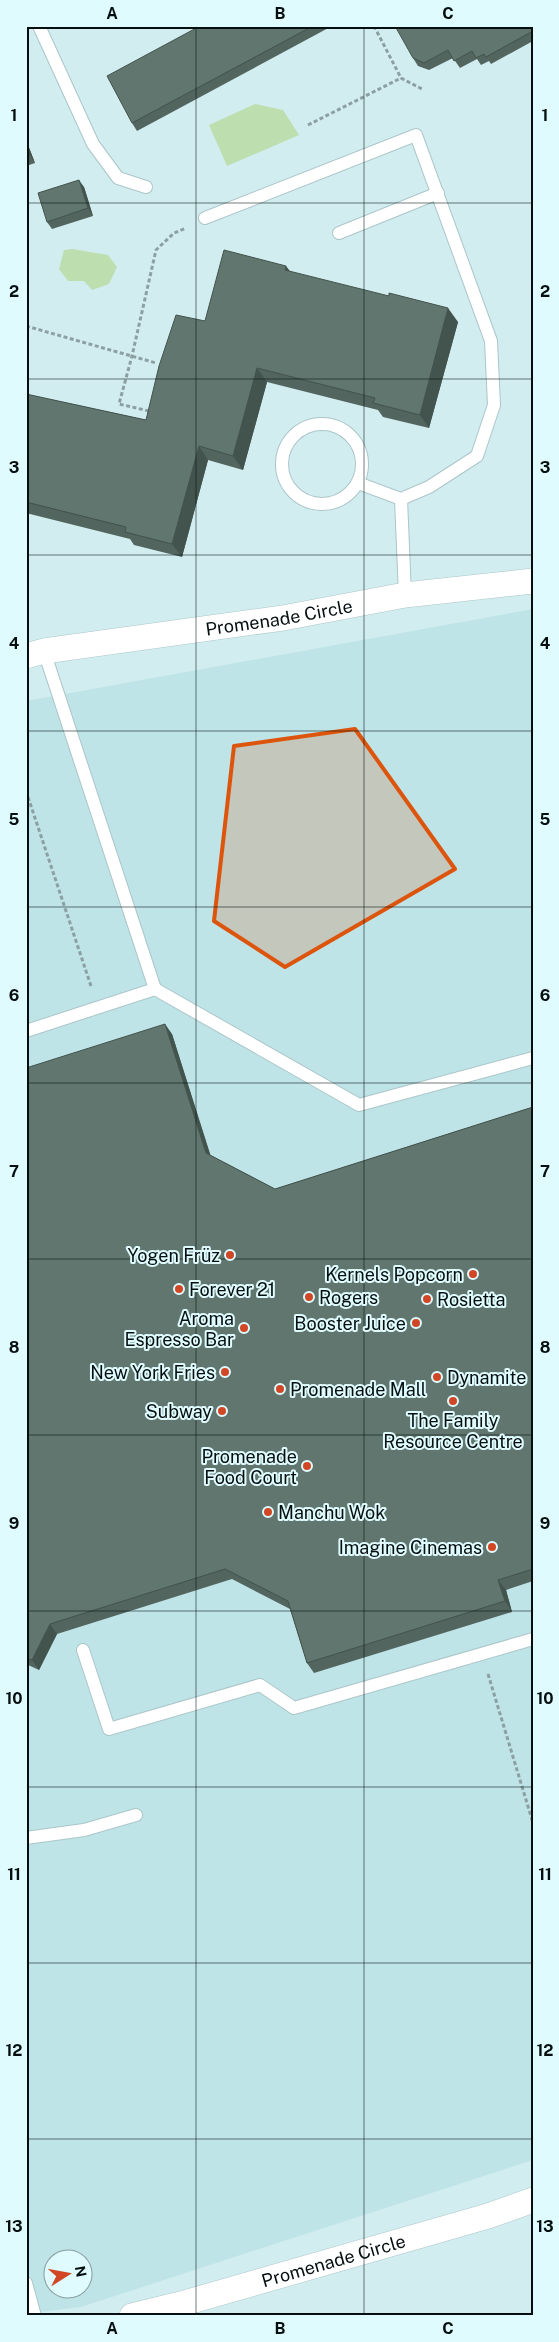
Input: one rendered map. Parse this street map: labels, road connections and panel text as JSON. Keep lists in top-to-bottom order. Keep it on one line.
{"streets":{"street":["Promenade Circle"]},"places":["Yogen Früz","Kernels Popcorn","Forever 21","Rogers","Rosietta","Booster Juice","Aroma Espresso Bar","New York Fries","Dynamite","Promenade Mall","The Family Resource Centre","Subway","Promenade Food Court","Manchu Wok","Imagine Cinemas"],"north":"right","grid":{"columns":["A","B","C"],"rows":["1","2","3","4","5","6","7","8","9","10","11","12","13"]}}
